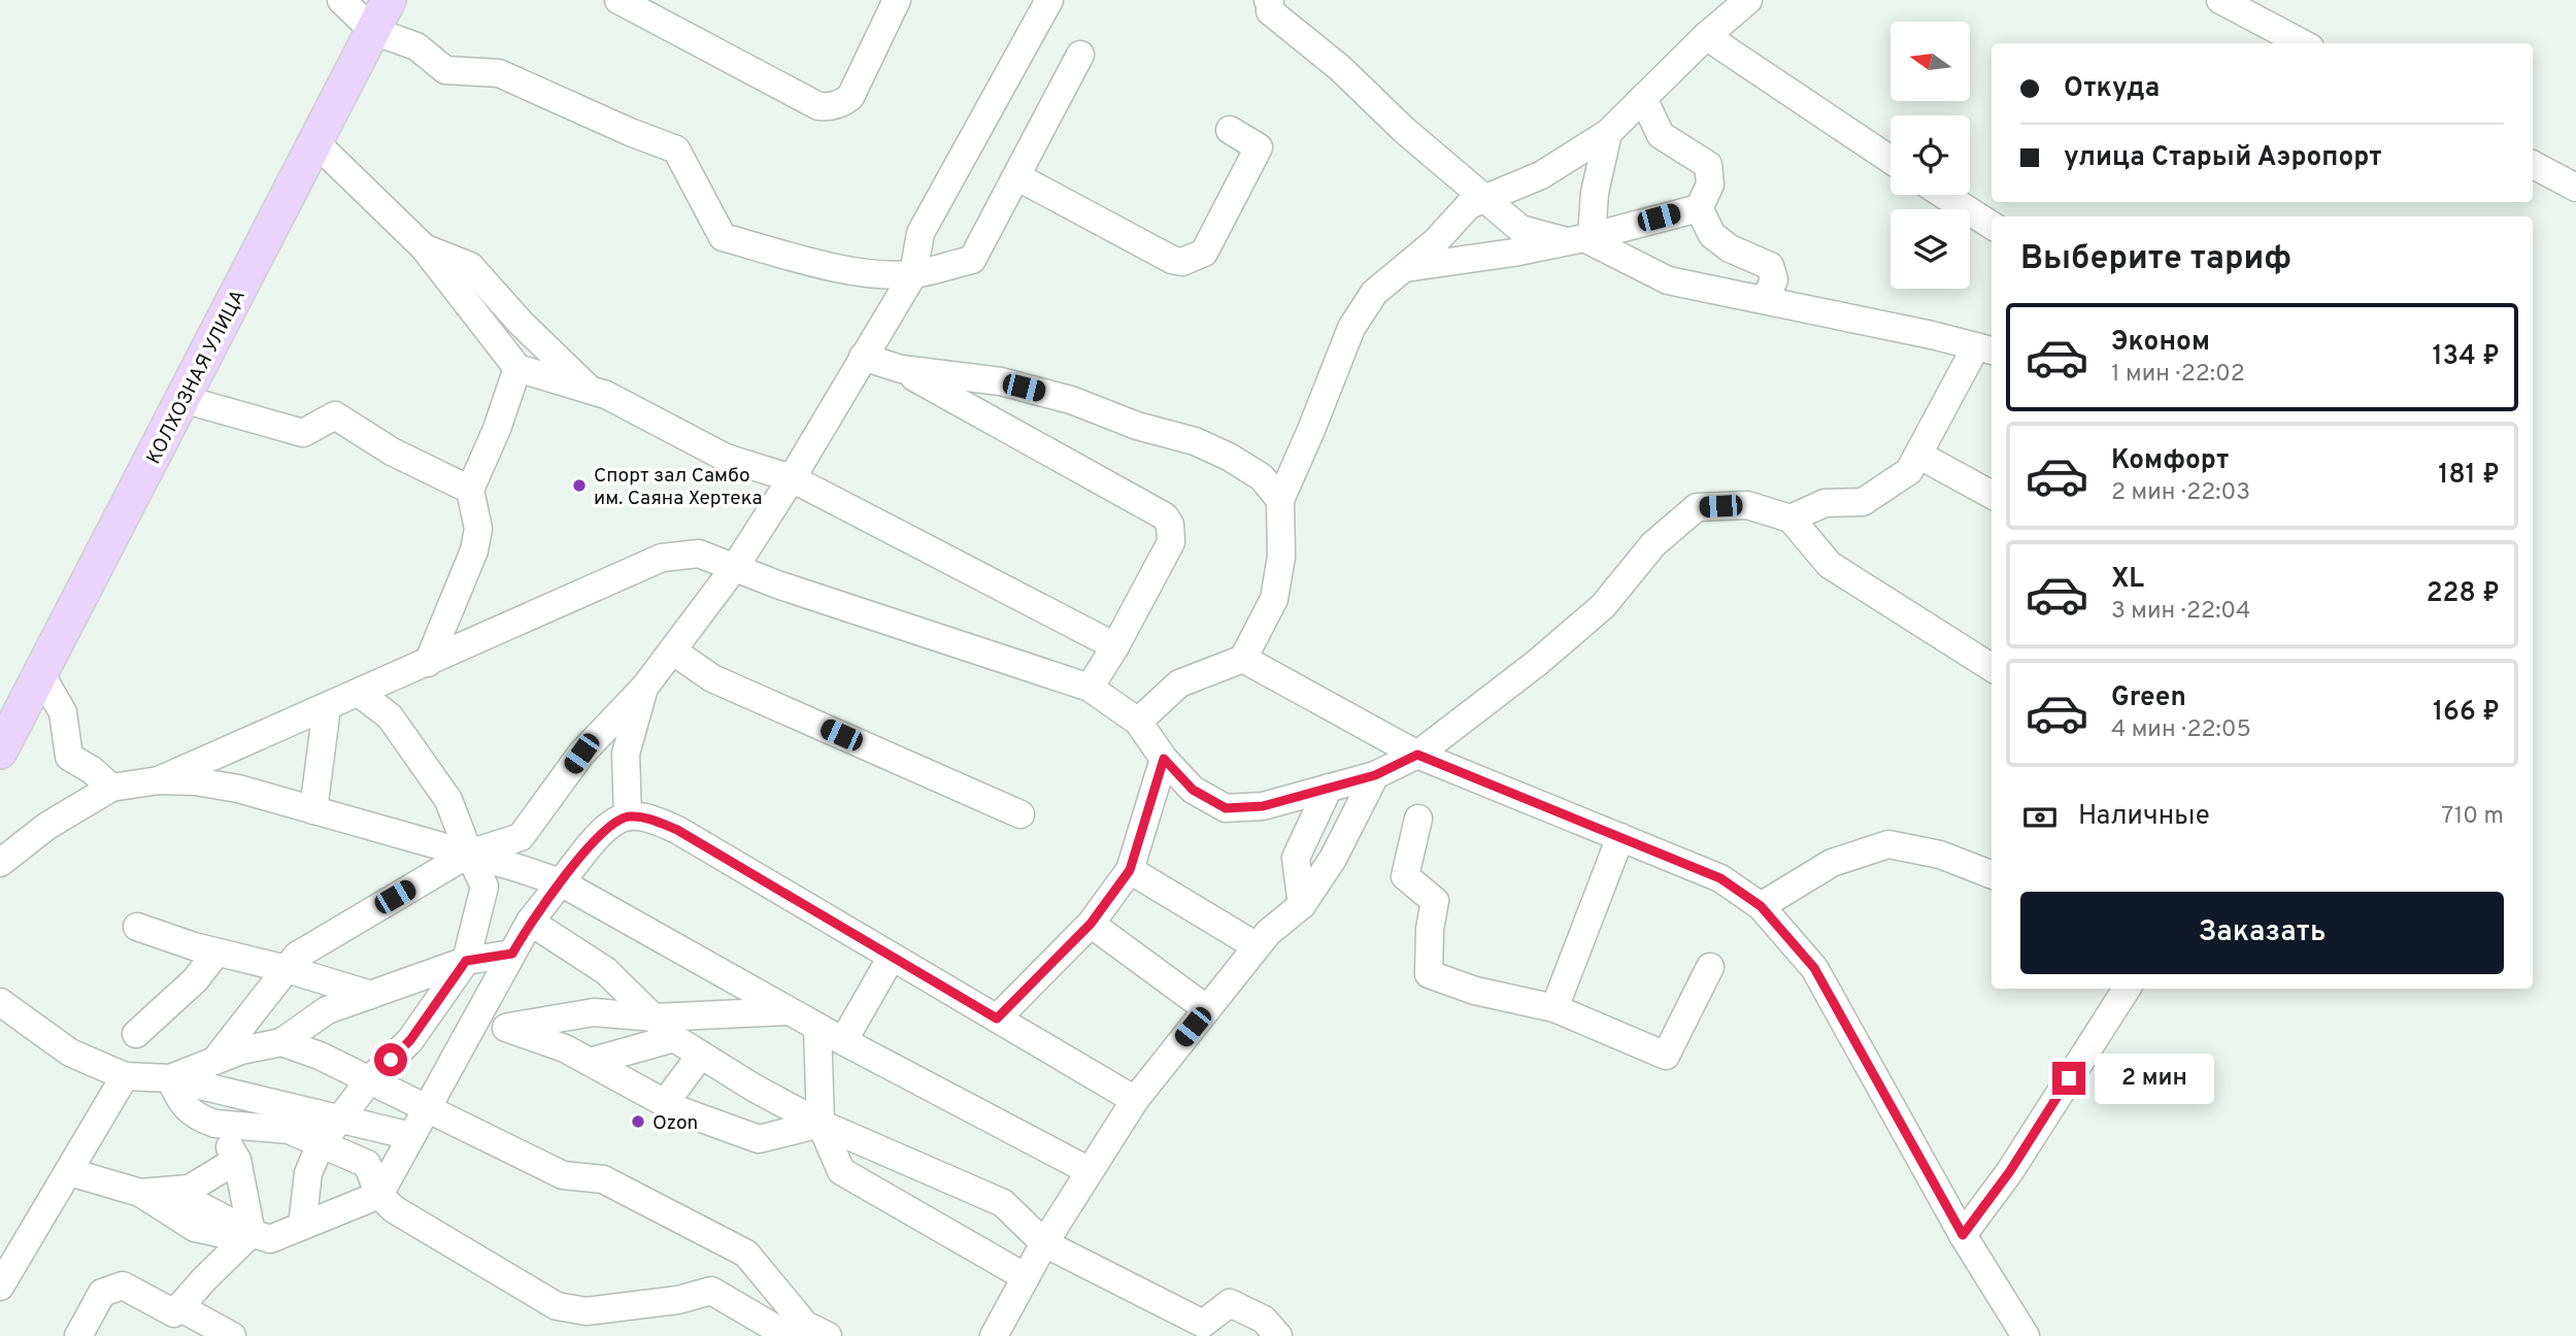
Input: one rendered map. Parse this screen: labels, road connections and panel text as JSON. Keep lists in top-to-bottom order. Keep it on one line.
{"streets":{"main road":["КОЛХОЗНАЯ УЛИЦА"]},"places":["Спорт зал Самбо им. Саяна Хертека","Ozon"],"north":"left","page":{"banner":["Откуда","улица Старый Аэропорт"],"heading":"Выберите тариф","list":[{"name":"Эконом","note":"1 мин · 22:02","value":"134 ₽"},{"name":"Комфорт","note":"2 мин · 22:03","value":"181 ₽"},{"name":"XL","note":"3 мин · 22:04","value":"228 ₽"},{"name":"Green","note":"4 мин · 22:05","value":"166 ₽"}],"pay":["Наличные","710 m"],"buttons":"Заказать","bubble":"2 мин"}}
